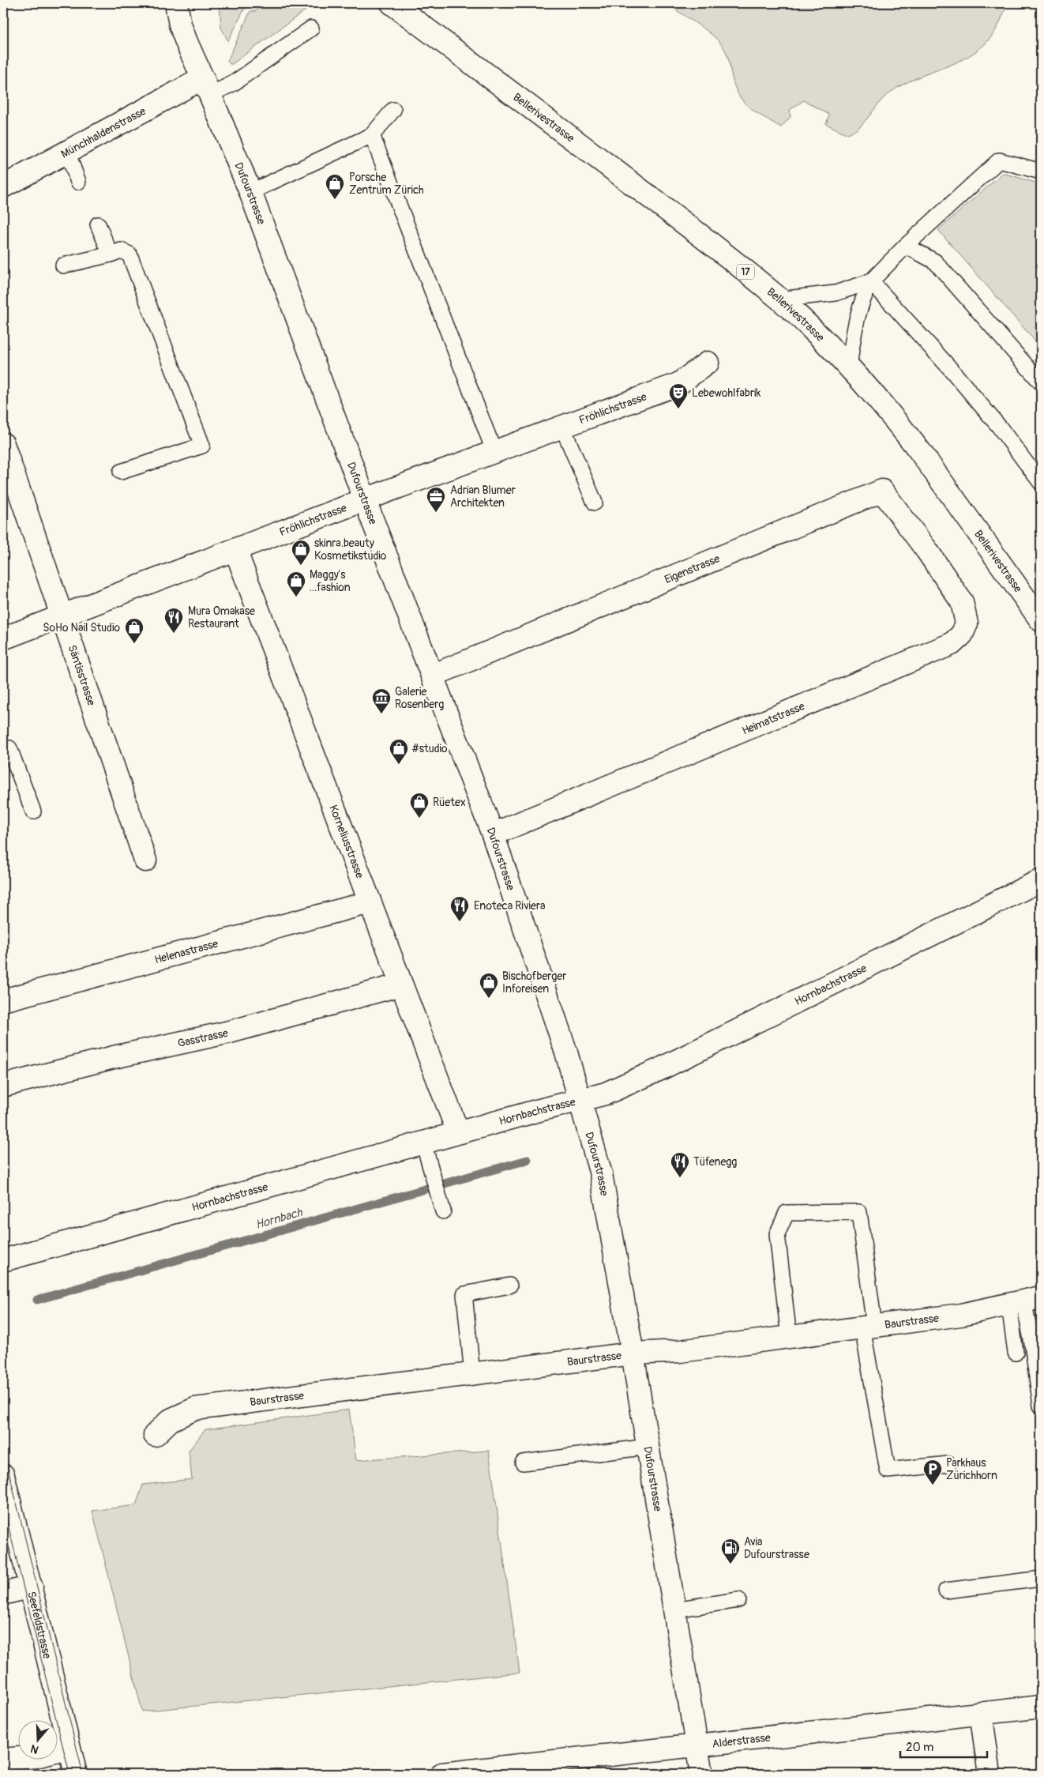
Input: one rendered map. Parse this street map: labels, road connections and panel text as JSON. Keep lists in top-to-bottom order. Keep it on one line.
{"streets":{"street":["Bellerivestrasse","Münchhaldenstrasse","Dufourstrasse","17","Fröhlichstrasse","Eigenstrasse","Säntisstrasse","Heimatstrasse","Korneliusstrasse","Helenastrasse","Hornbachstrasse","Gasstrasse","Baurstrasse","Seefeldstrasse","Alderstrasse"]},"crossings":[["Münchhaldenstrasse","Dufourstrasse"],["Dufourstrasse","Fröhlichstrasse"],["Dufourstrasse","Eigenstrasse"],["Dufourstrasse","Heimatstrasse"],["Dufourstrasse","Hornbachstrasse"],["Dufourstrasse","Baurstrasse"],["Dufourstrasse","Alderstrasse"],["Fröhlichstrasse","Säntisstrasse"],["Fröhlichstrasse","Korneliusstrasse"],["Eigenstrasse","Heimatstrasse"],["Korneliusstrasse","Helenastrasse"],["Korneliusstrasse","Hornbachstrasse"],["Korneliusstrasse","Gasstrasse"]],"water":["Hornbach"],"places":{"shop":["Porsche Zentrum Zürich","skinra.beauty Kosmetikstudio","Maggy's ...fashion","SoHo Nail Studio","#studio","Rüetex","Bischofberger Inforeisen"],"theatre":["Lebewohlfabrik"],"office":["Adrian Blumer Architekten"],"restaurant":["Mura Omakase Restaurant","Enoteca Riviera","Tüfenegg"],"museum":["Galerie Rosenberg"],"parking":["Parkhaus Zürichhorn"],"fuel station":["Avia Dufourstrasse"]},"scale_bar":"20 m","north":"bottom"}
